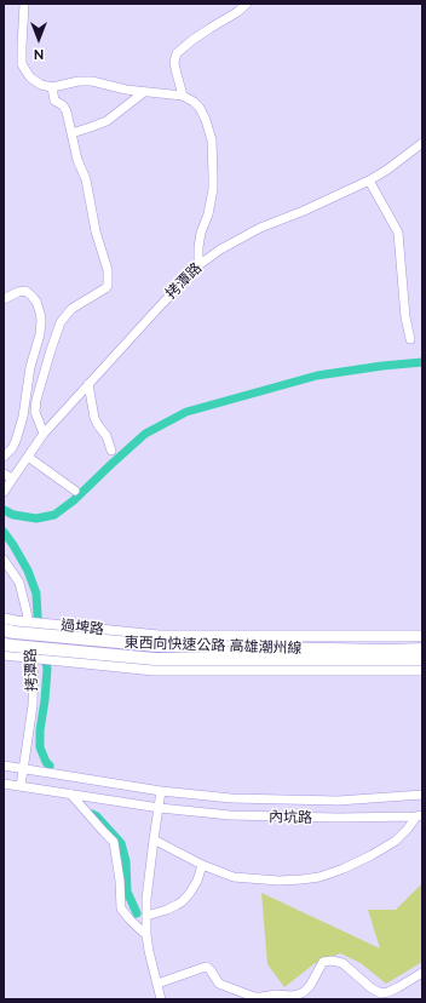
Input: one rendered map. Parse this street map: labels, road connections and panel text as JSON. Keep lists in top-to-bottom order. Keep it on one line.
{"streets":{"highway":["東西向快速公路 高雄潮州線"],"main road":["過埤路"],"street":["拷潭路","內坑路"]},"crossings":[["拷潭路","過埤路"],["拷潭路","內坑路"]],"north":"bottom"}
